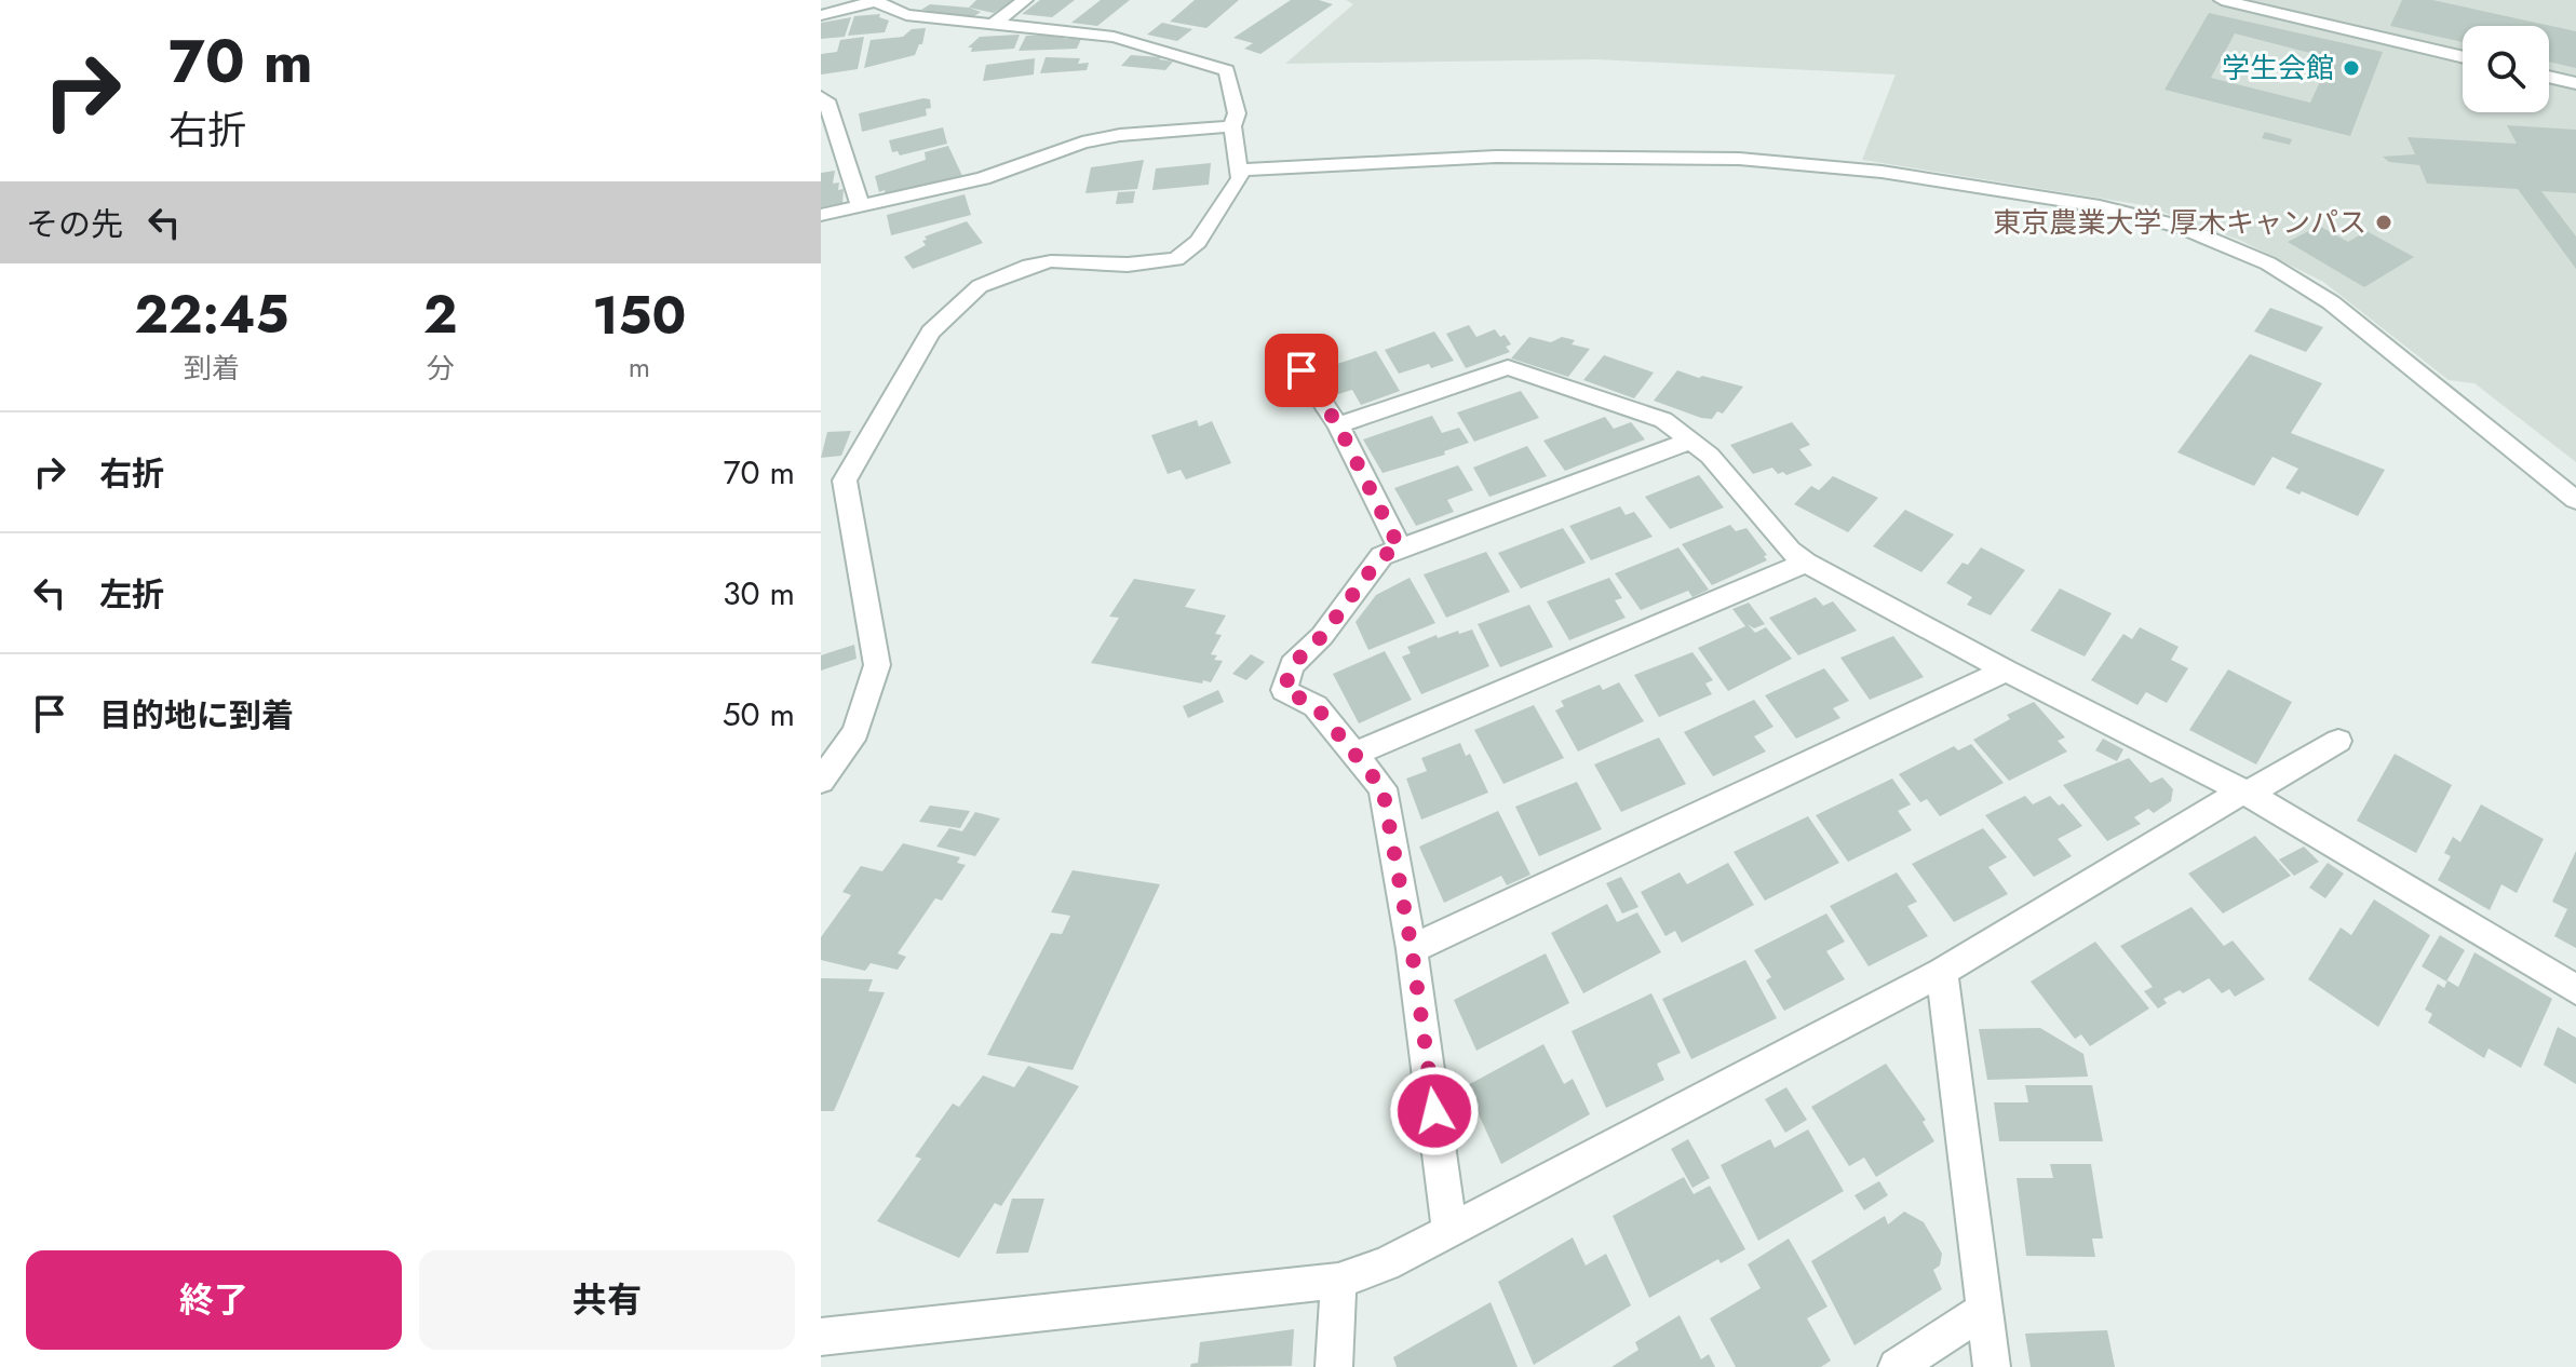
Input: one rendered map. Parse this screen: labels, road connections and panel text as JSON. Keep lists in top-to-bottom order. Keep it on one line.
{"places":["学生会館","東京農業大学 厚木キャンパス"],"page":{"turn":["70 m","右折"],"then":"その先","eta":["22:45","到着","2","分","150","m"],"list":[{"name":"右折","value":"70 m"},{"name":"左折","value":"30 m"},{"name":"目的地に到着","value":"50 m"}],"buttons":["終了","共有"]}}
